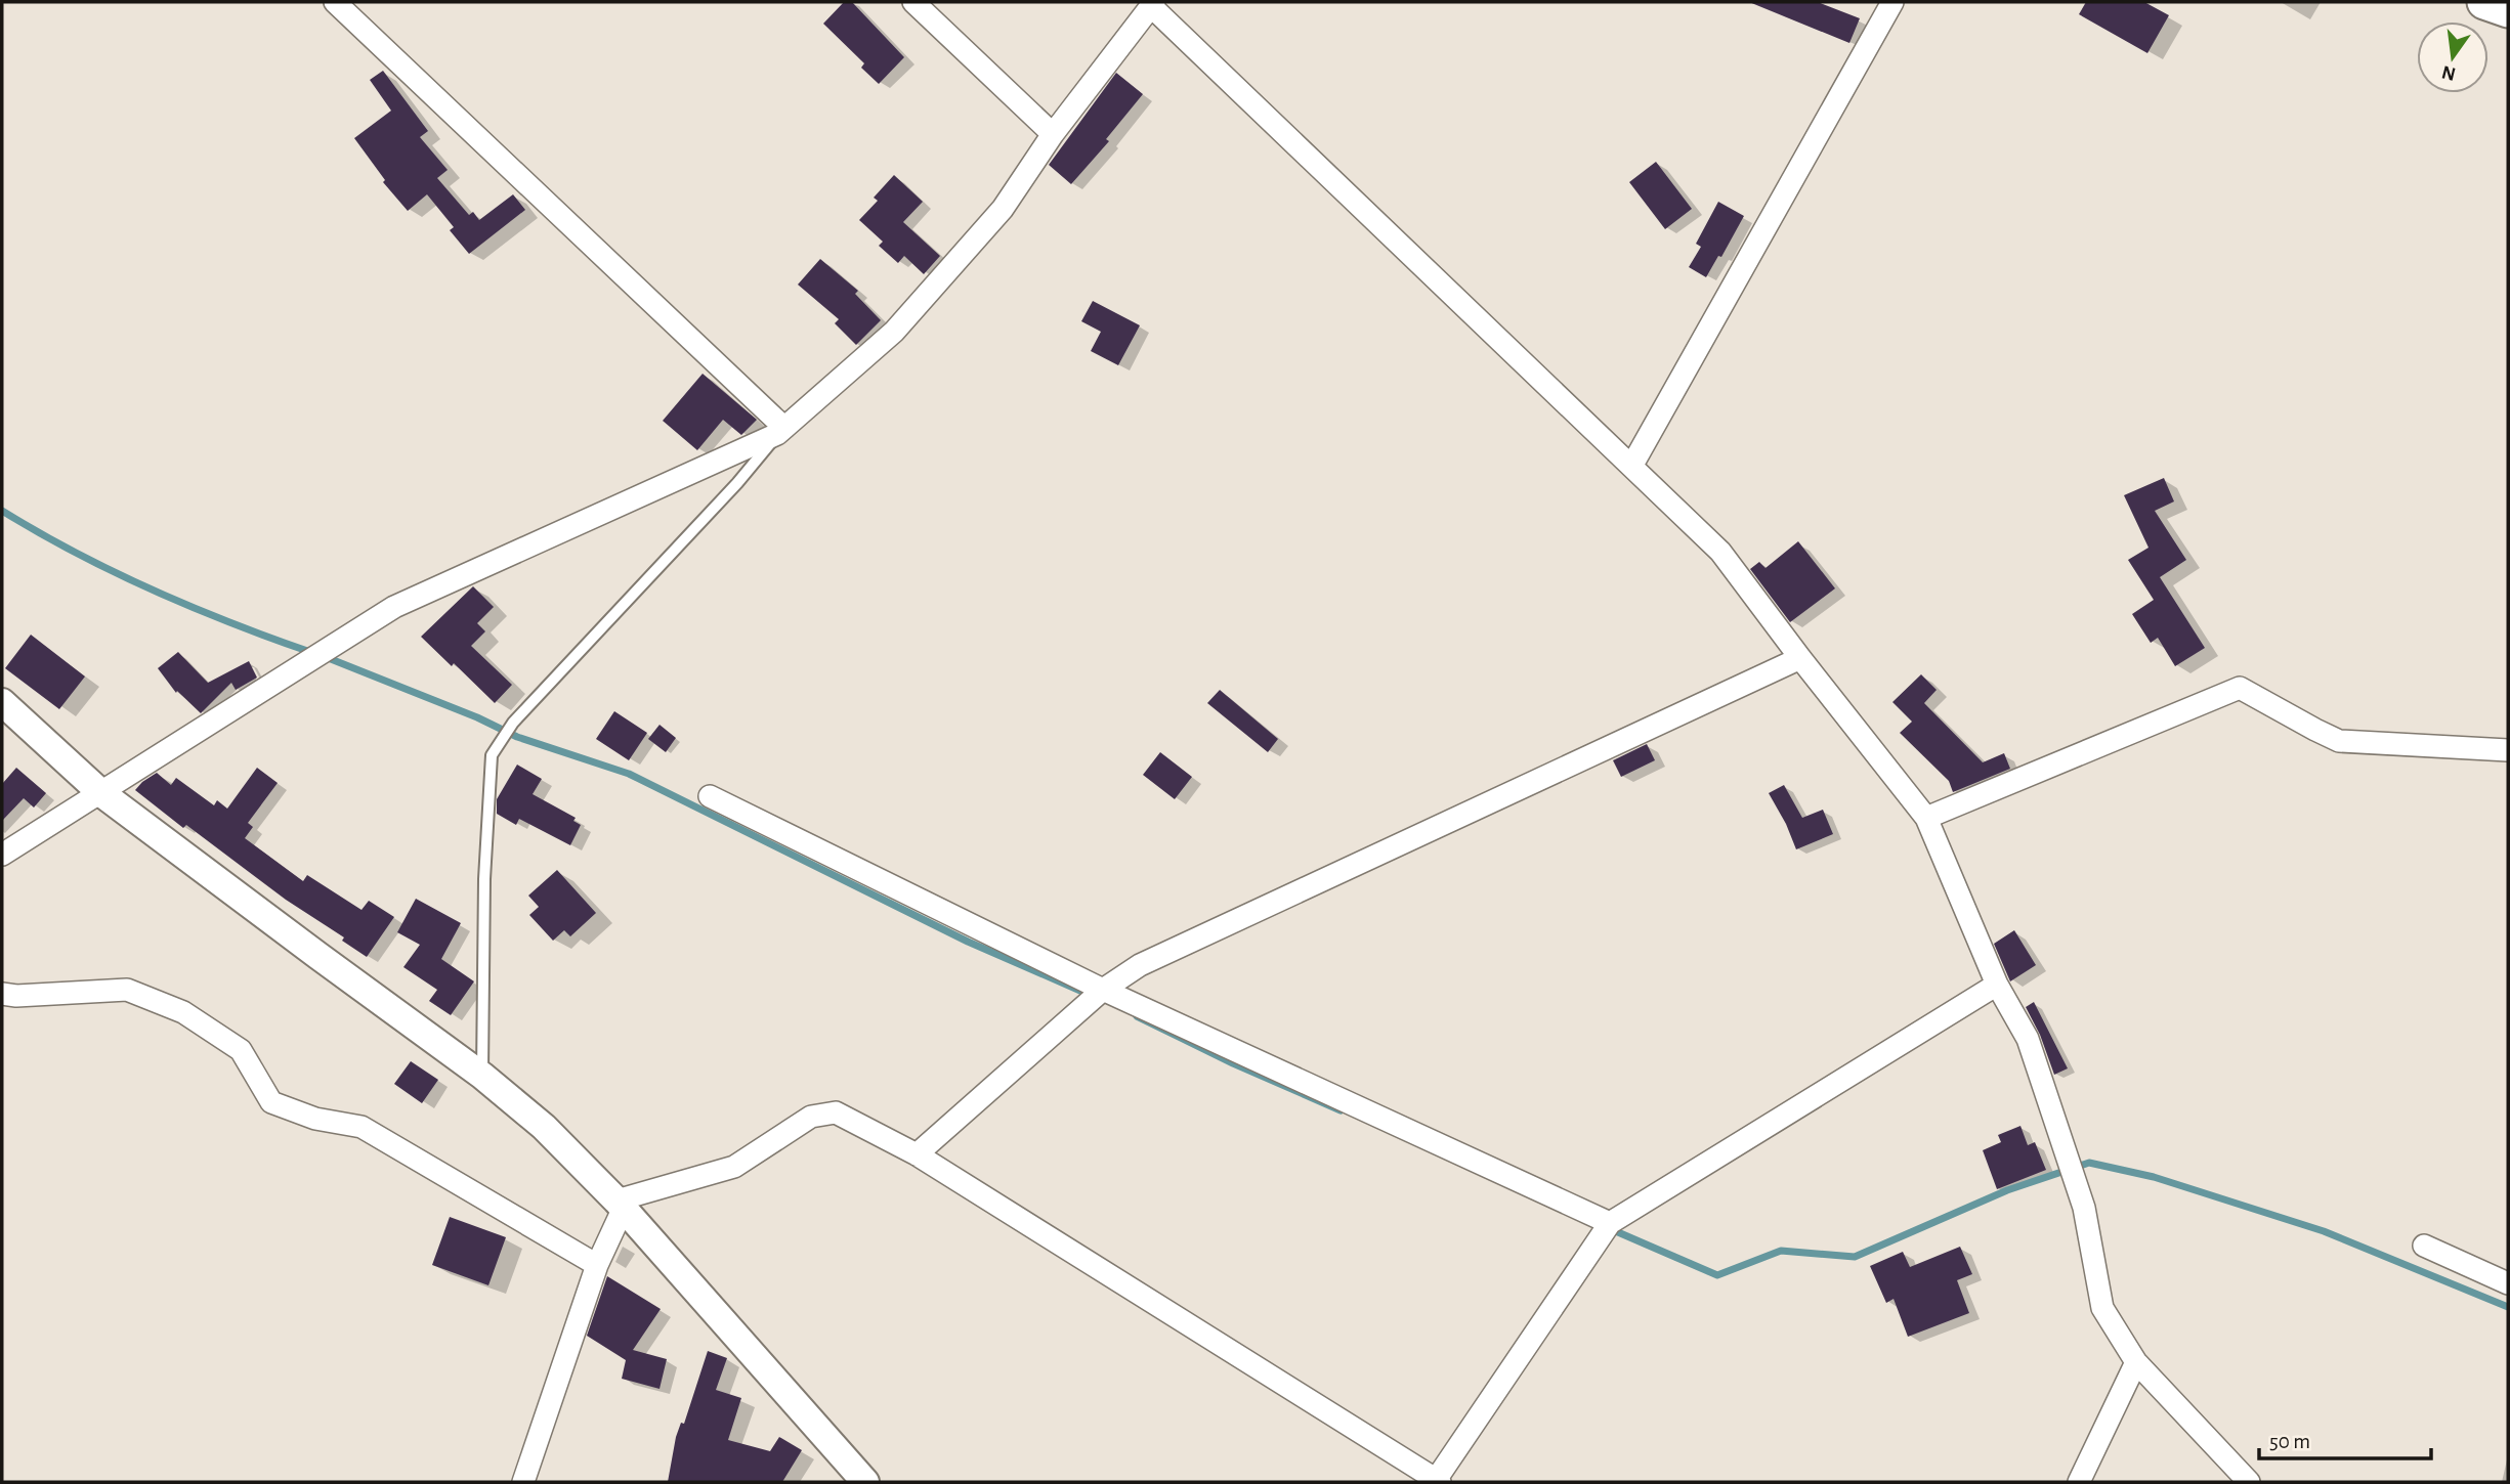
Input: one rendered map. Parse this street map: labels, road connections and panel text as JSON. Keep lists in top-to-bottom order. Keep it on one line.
{"scale_bar":"50 m","north":"bottom"}
